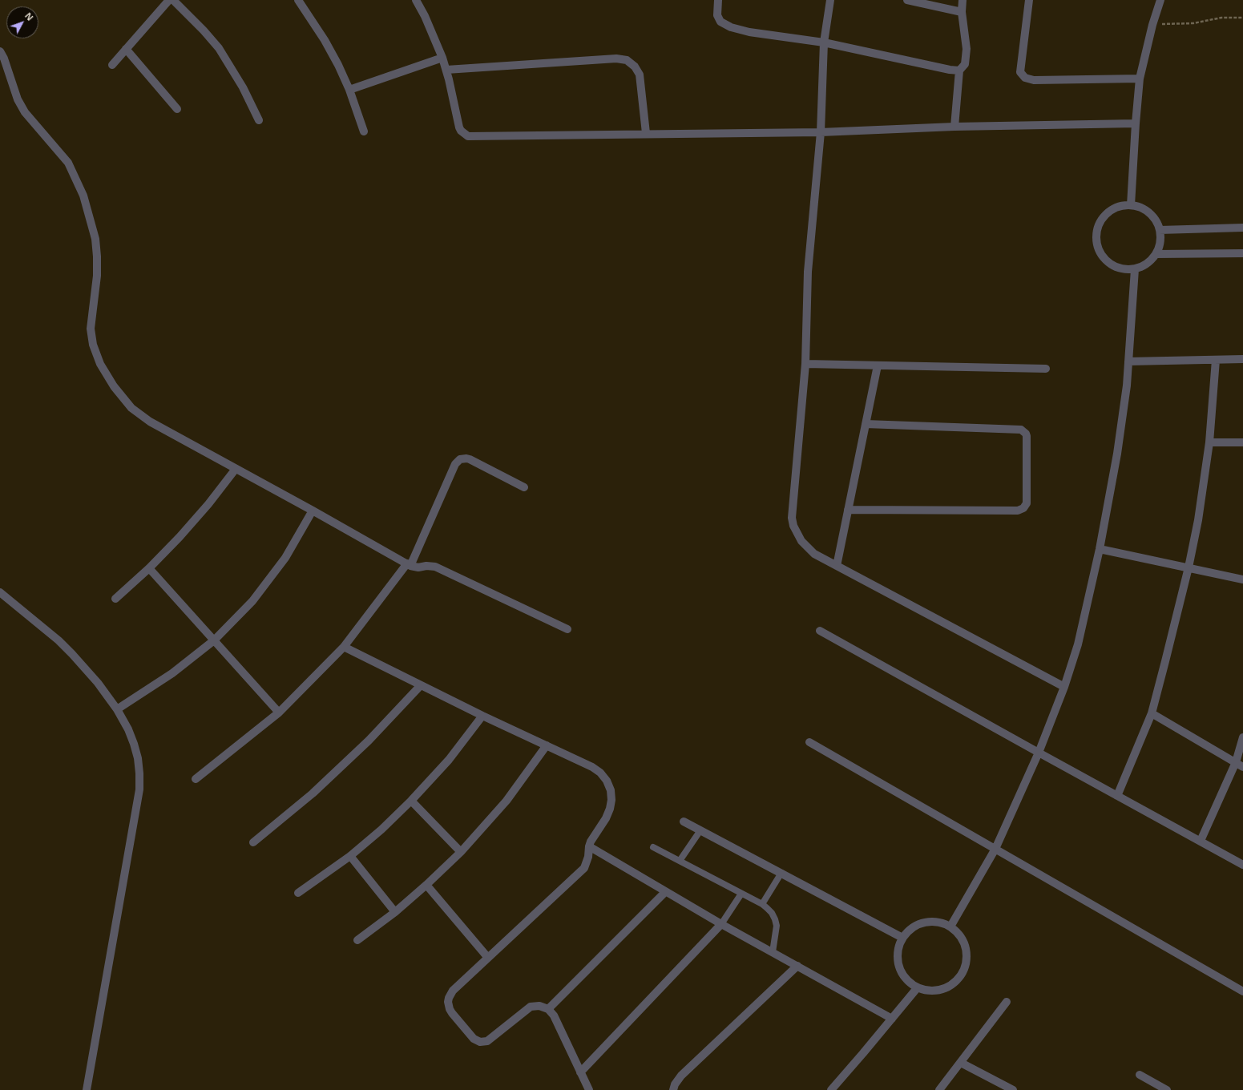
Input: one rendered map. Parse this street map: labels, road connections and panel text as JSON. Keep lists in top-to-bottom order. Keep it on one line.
{"north":"top right"}
